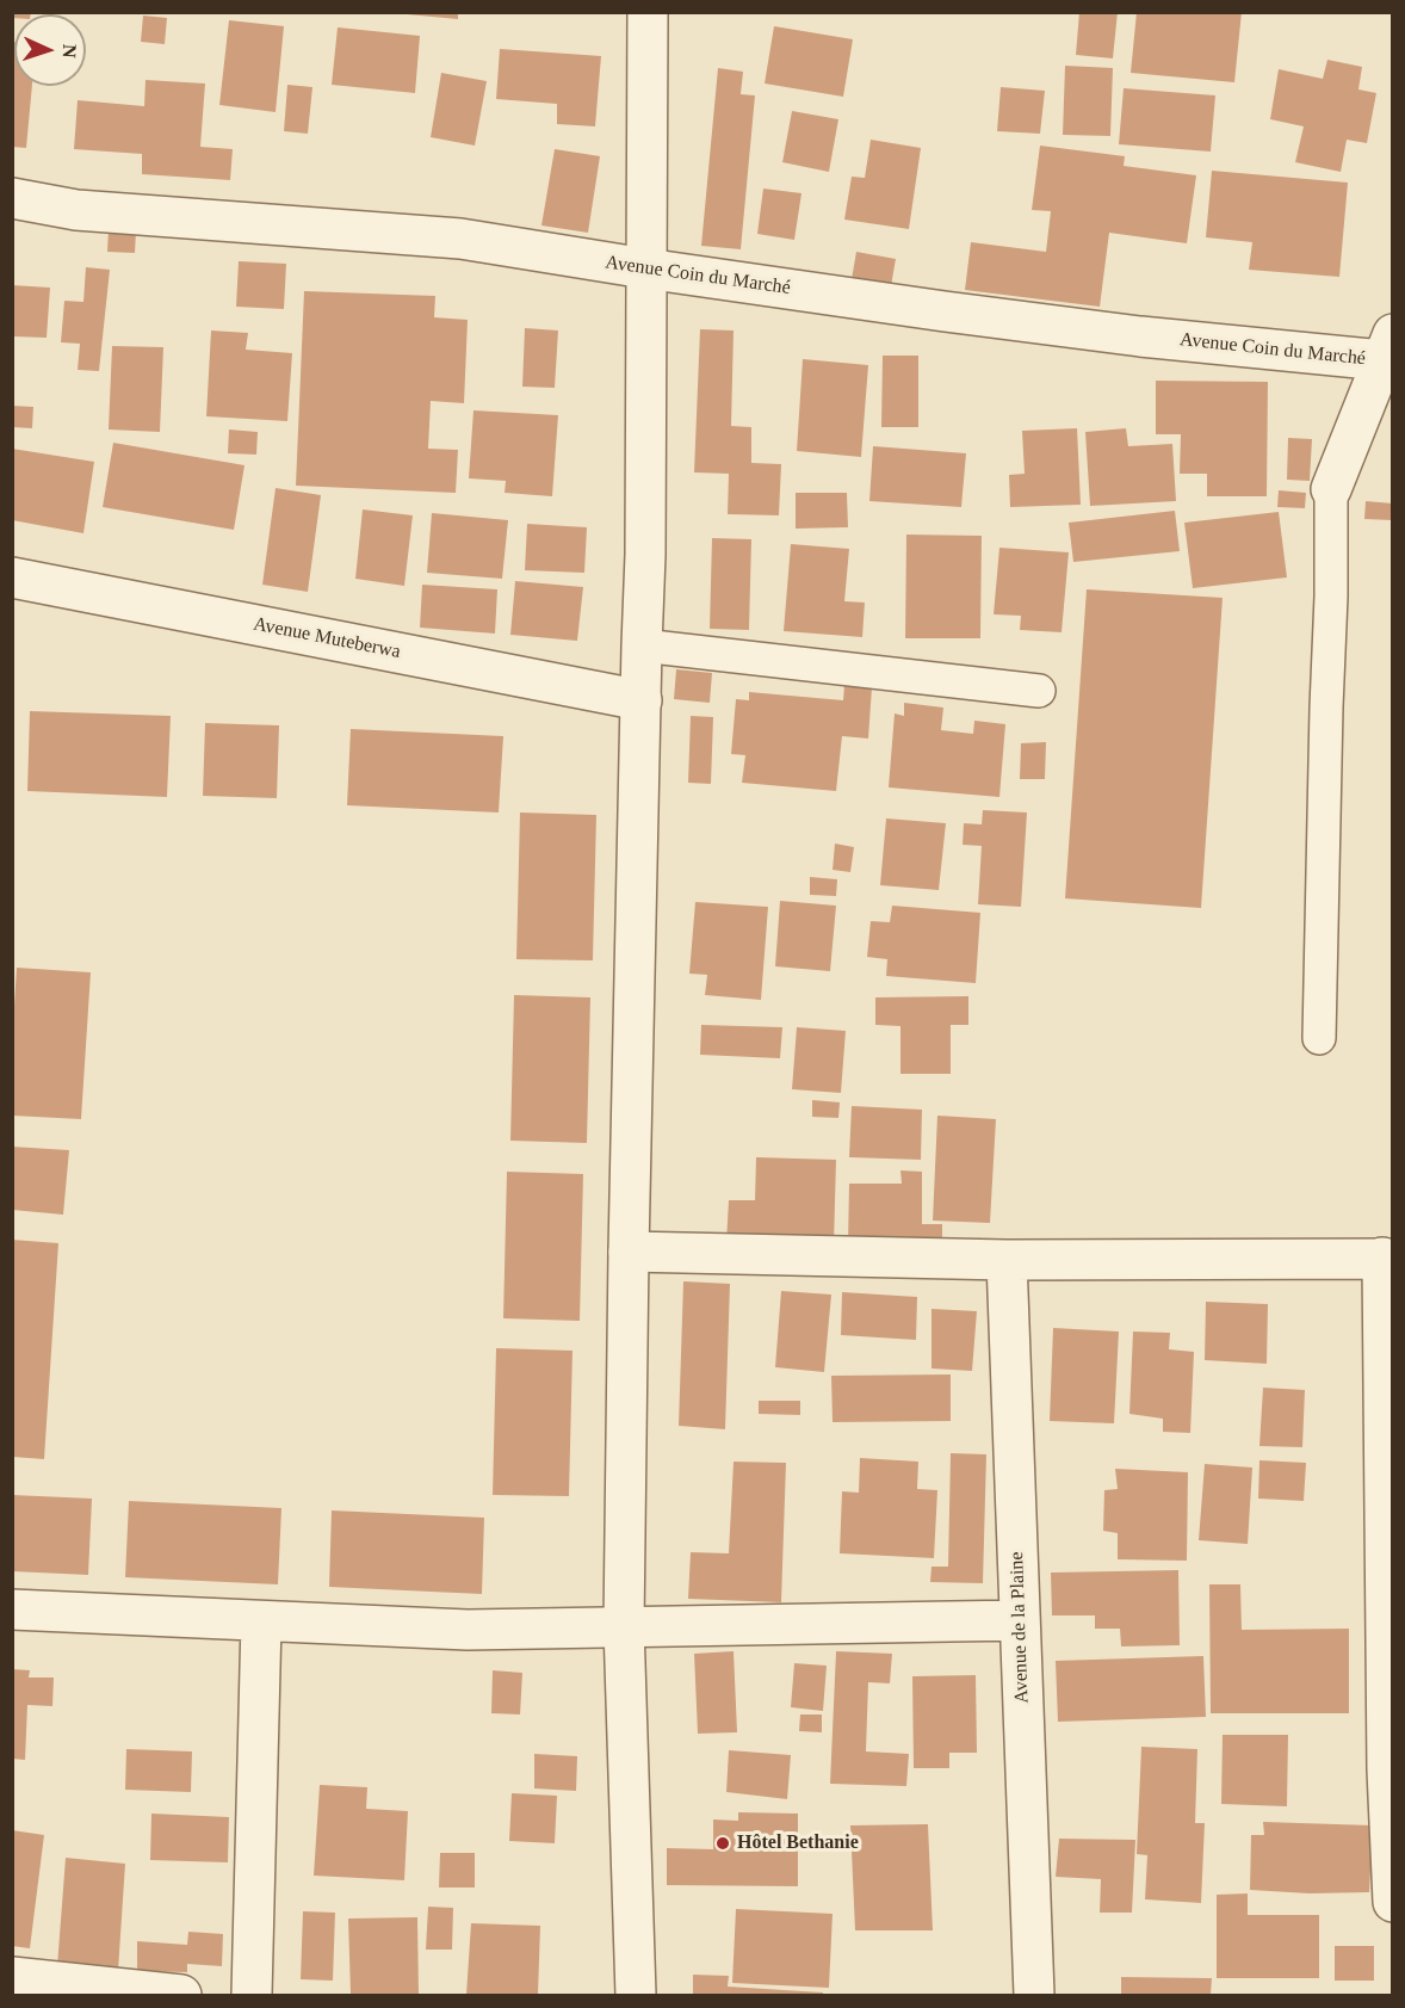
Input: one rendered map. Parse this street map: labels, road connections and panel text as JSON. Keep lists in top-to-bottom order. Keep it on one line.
{"streets":{"street":["Avenue Coin du Marché","Avenue Muteberwa","Avenue de la Plaine"]},"places":["Hôtel Bethanie"],"north":"right"}
